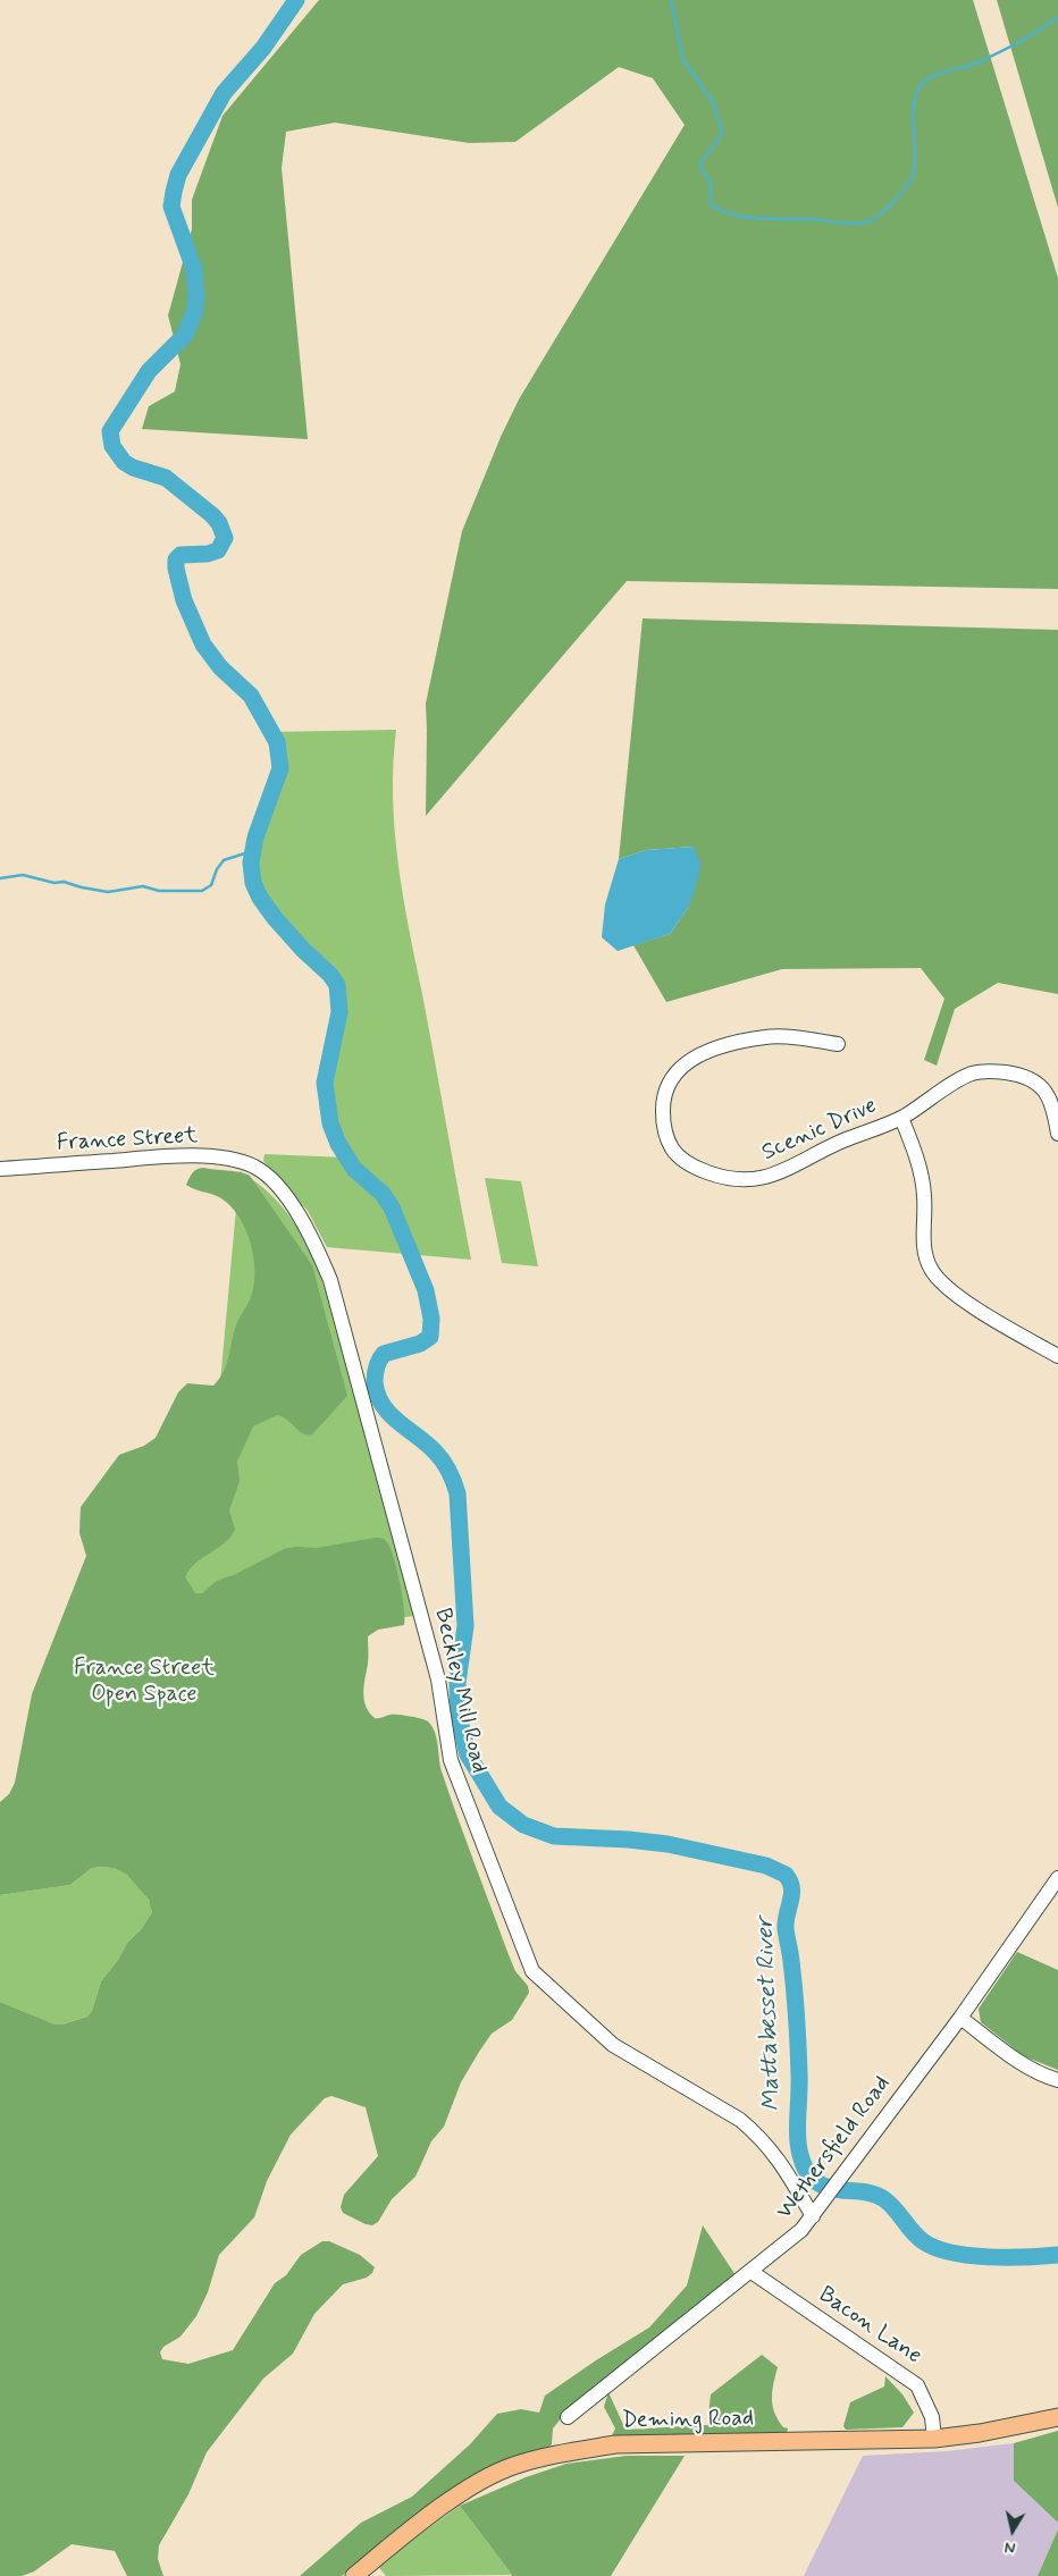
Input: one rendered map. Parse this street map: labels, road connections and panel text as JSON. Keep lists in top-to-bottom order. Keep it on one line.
{"streets":{"main road":["Deming Road"],"street":["Scenic Drive","France Street","Beckley Mill Road","Wethersfield Road","Bacon Lane"]},"crossings":[["France Street","Beckley Mill Road"],["Beckley Mill Road","Wethersfield Road"],["Wethersfield Road","Bacon Lane"],["Bacon Lane","Deming Road"]],"water":["Mattabesset River"],"parks":["France Street Open Space"],"north":"bottom"}
